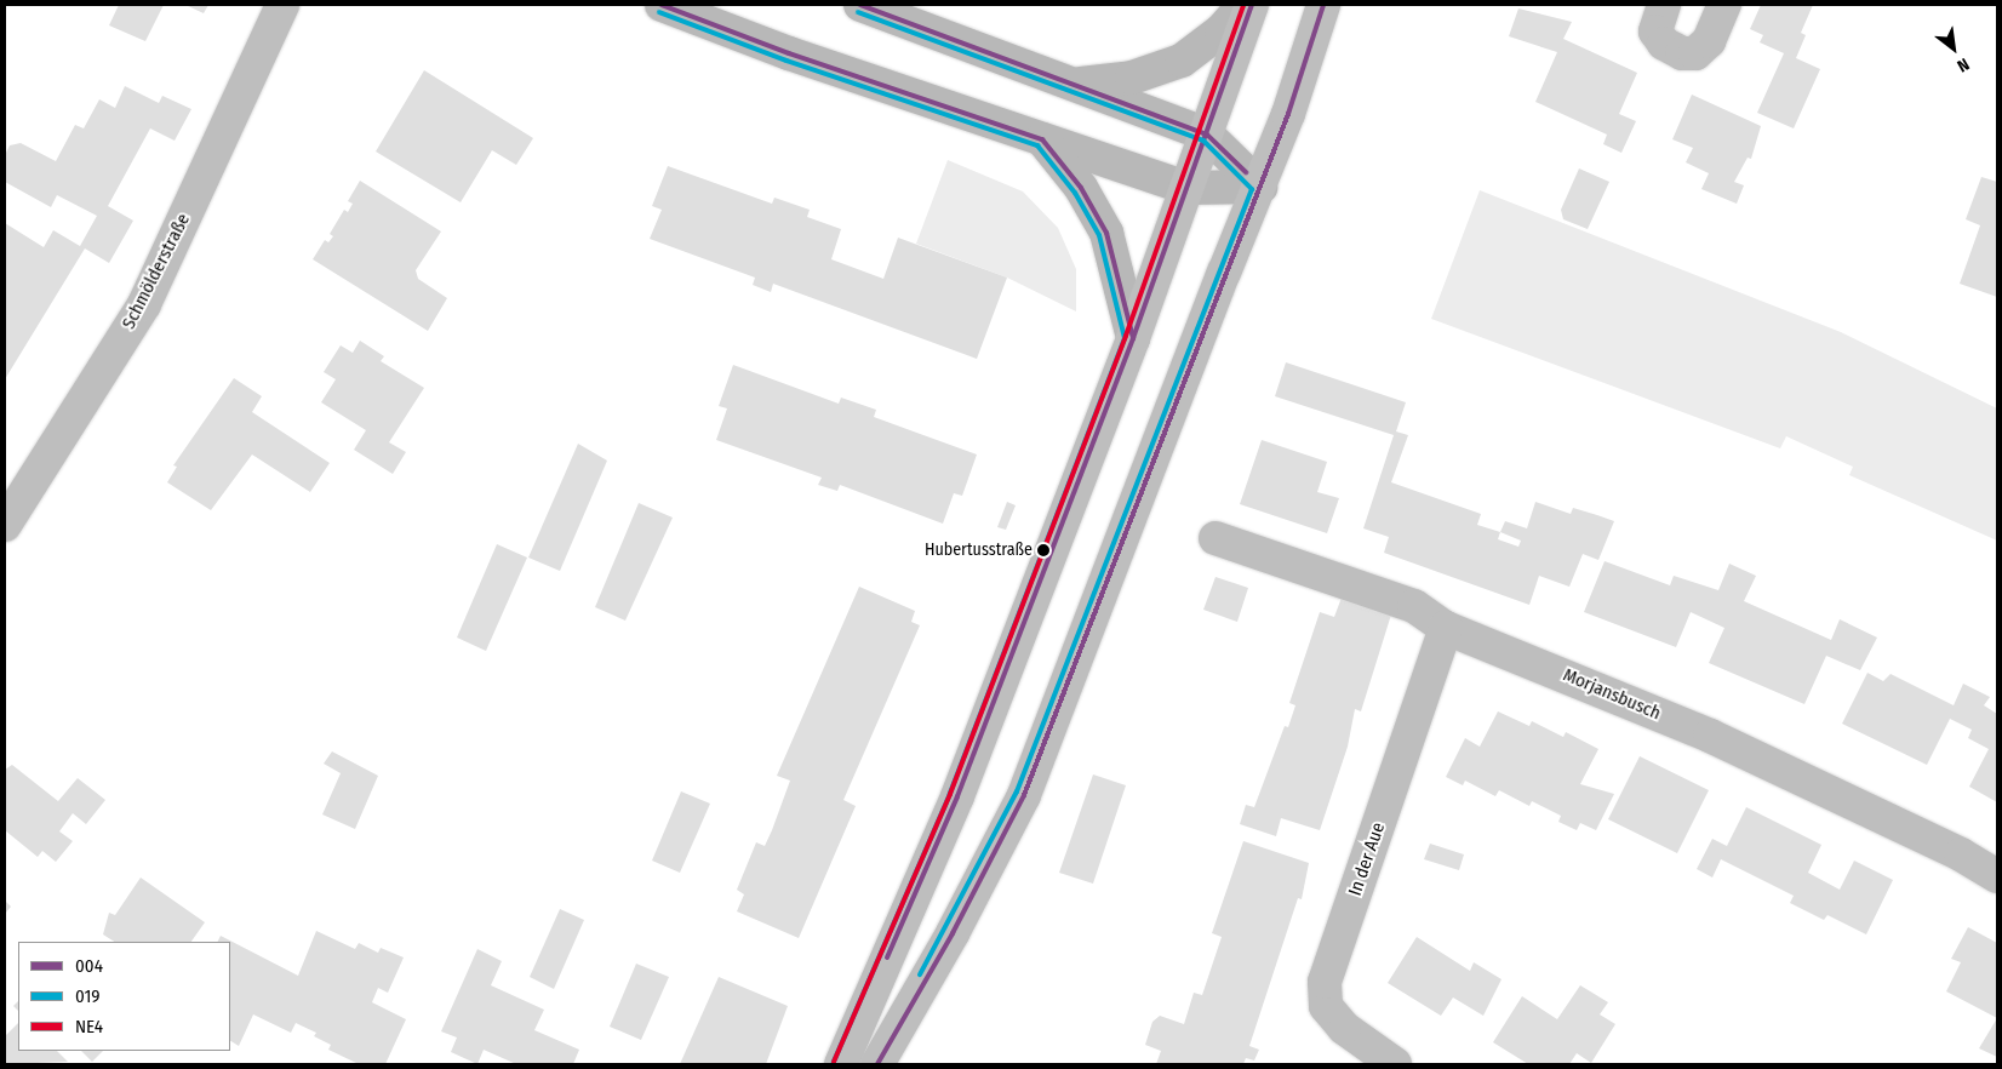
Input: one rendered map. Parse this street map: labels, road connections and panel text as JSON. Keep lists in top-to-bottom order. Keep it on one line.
{"streets":{"main road":["Schmölderstraße","Morjansbusch","In der Aue"]},"crossings":[["Morjansbusch","In der Aue"]],"places":["Hubertusstraße"],"lines":["transit line 004","transit line NE4","transit line 019"],"legend":["004","019","NE4"],"north":"bottom right"}
